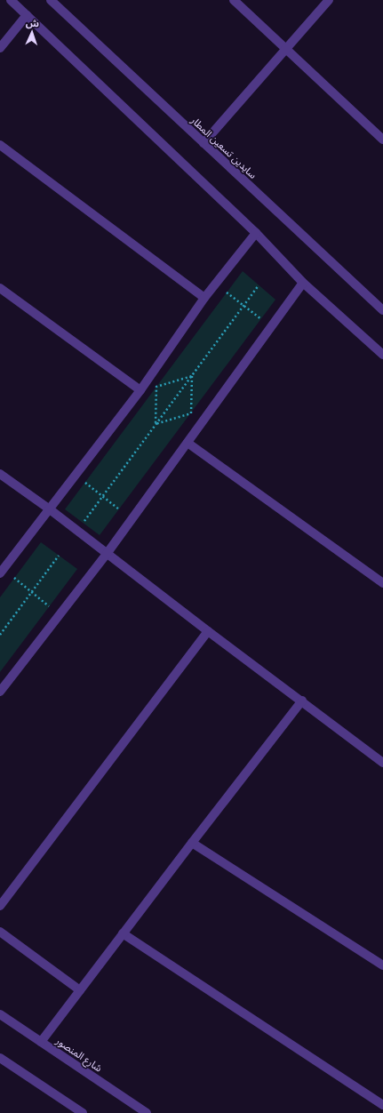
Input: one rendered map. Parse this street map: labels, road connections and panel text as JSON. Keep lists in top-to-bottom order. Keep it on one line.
{"streets":{"street":["سايدين تسعين المطار","شارع المنصور"]},"north":"top"}
